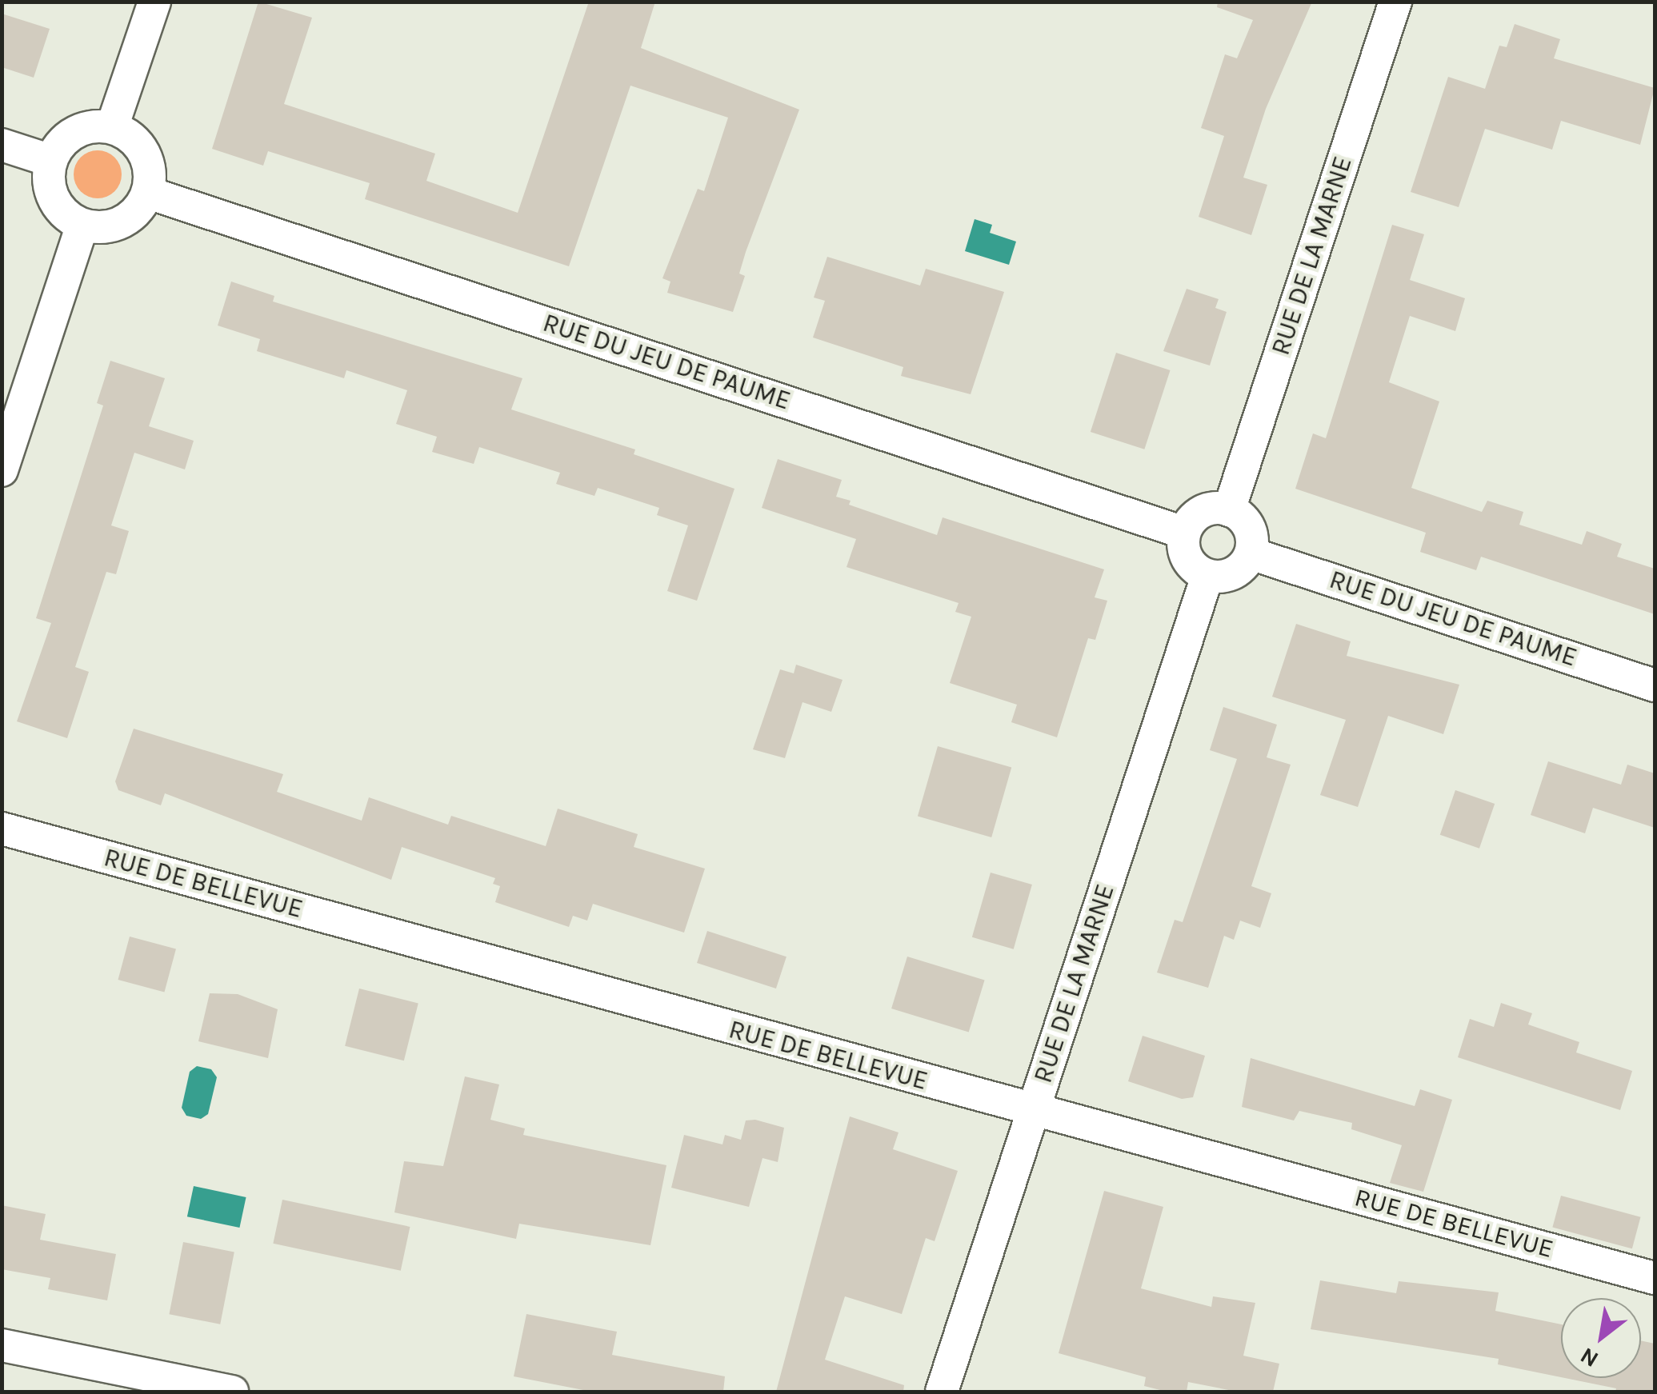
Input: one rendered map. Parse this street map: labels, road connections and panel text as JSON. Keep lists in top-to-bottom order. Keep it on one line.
{"streets":{"street":["RUE DE LA MARNE","RUE DU JEU DE PAUME","RUE DE BELLEVUE"]},"crossings":[["RUE DE LA MARNE","RUE DU JEU DE PAUME"],["RUE DE LA MARNE","RUE DE BELLEVUE"]],"north":"bottom left"}
